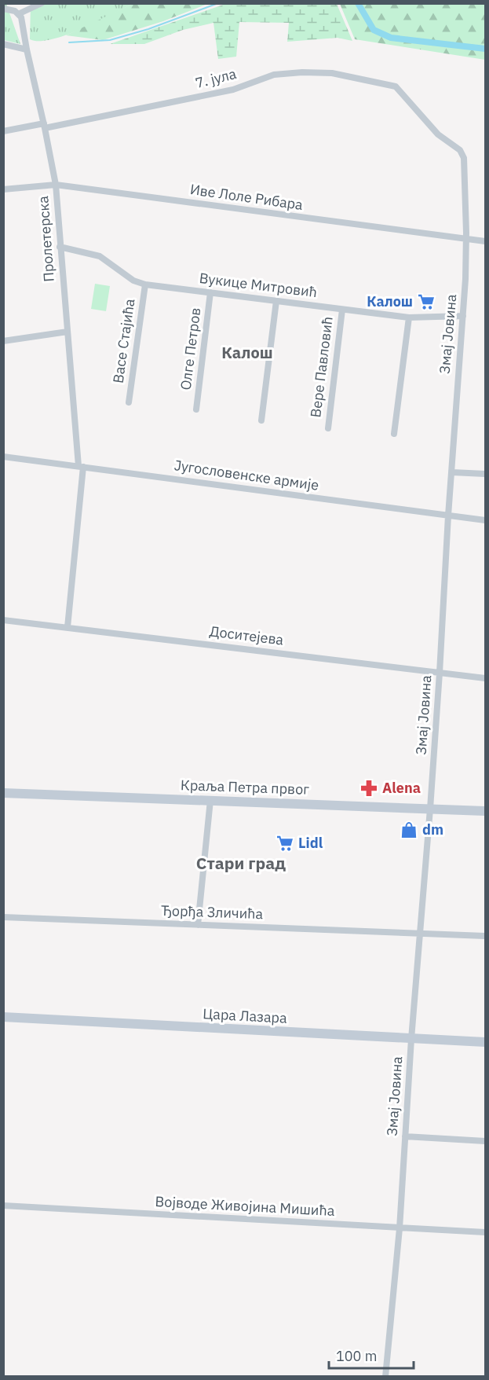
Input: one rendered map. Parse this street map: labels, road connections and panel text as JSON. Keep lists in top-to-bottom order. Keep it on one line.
{"streets":{"main road":["Краља Петра првог","Цара Лазара"],"street":["7. јула","Иве Лоле Рибара","Пролетерска","Вукице Митровић","Змај Јовина","Васе Стајића","Олге Петров","Вере Павловић","Југословенске армије","Доситејева","Ђорђа Зличића","Војводе Живојина Мишића"]},"crossings":[["7. јула","Пролетерска"],["7. јула","Змај Јовина"],["Иве Лоле Рибара","Пролетерска"],["Иве Лоле Рибара","Змај Јовина"],["Пролетерска","Вукице Митровић"],["Пролетерска","Југословенске армије"],["Пролетерска","Доситејева"],["Вукице Митровић","Змај Јовина"],["Вукице Митровић","Васе Стајића"],["Вукице Митровић","Олге Петров"],["Вукице Митровић","Вере Павловић"],["Змај Јовина","Југословенске армије"],["Змај Јовина","Доситејева"],["Змај Јовина","Краља Петра првог"],["Змај Јовина","Ђорђа Зличића"],["Змај Јовина","Цара Лазара"],["Змај Јовина","Војводе Живојина Мишића"]],"districts":["Калош","Стари град"],"places":{"supermarket":["Калош","Lidl"],"pharmacy":["Alena"],"shop":["dm"]},"scale_bar":"100 m"}
